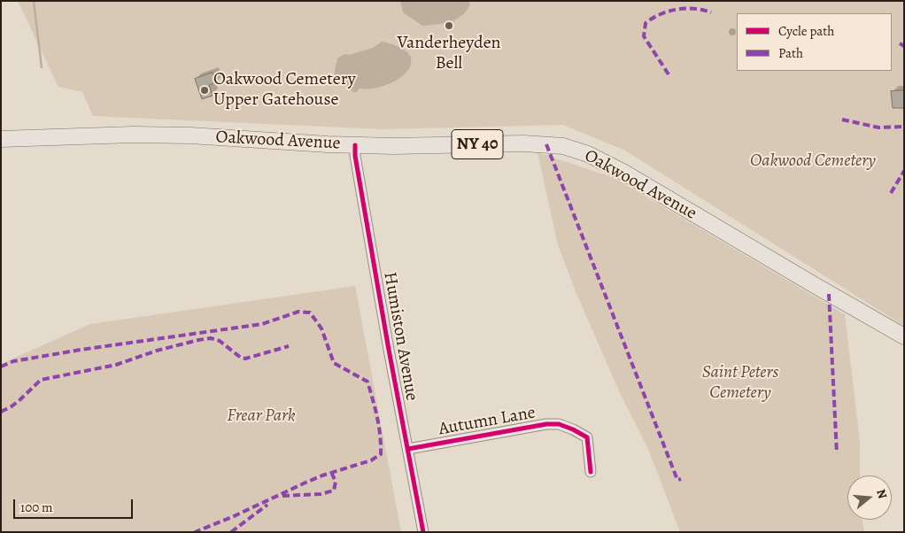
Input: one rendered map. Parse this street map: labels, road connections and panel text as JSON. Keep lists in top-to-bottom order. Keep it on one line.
{"streets":{"main road":["Oakwood Avenue","NY 40"],"street":["Humiston Avenue","Autumn Lane"]},"crossings":[["Oakwood Avenue","Humiston Avenue"],["Humiston Avenue","Autumn Lane"]],"parks":["Oakwood Cemetery","Saint Peters Cemetery","Frear Park"],"places":["Vanderheyden Bell","Oakwood Cemetery Upper Gatehouse"],"legend":["Cycle path","Path"],"scale_bar":"100 m","north":"right"}
